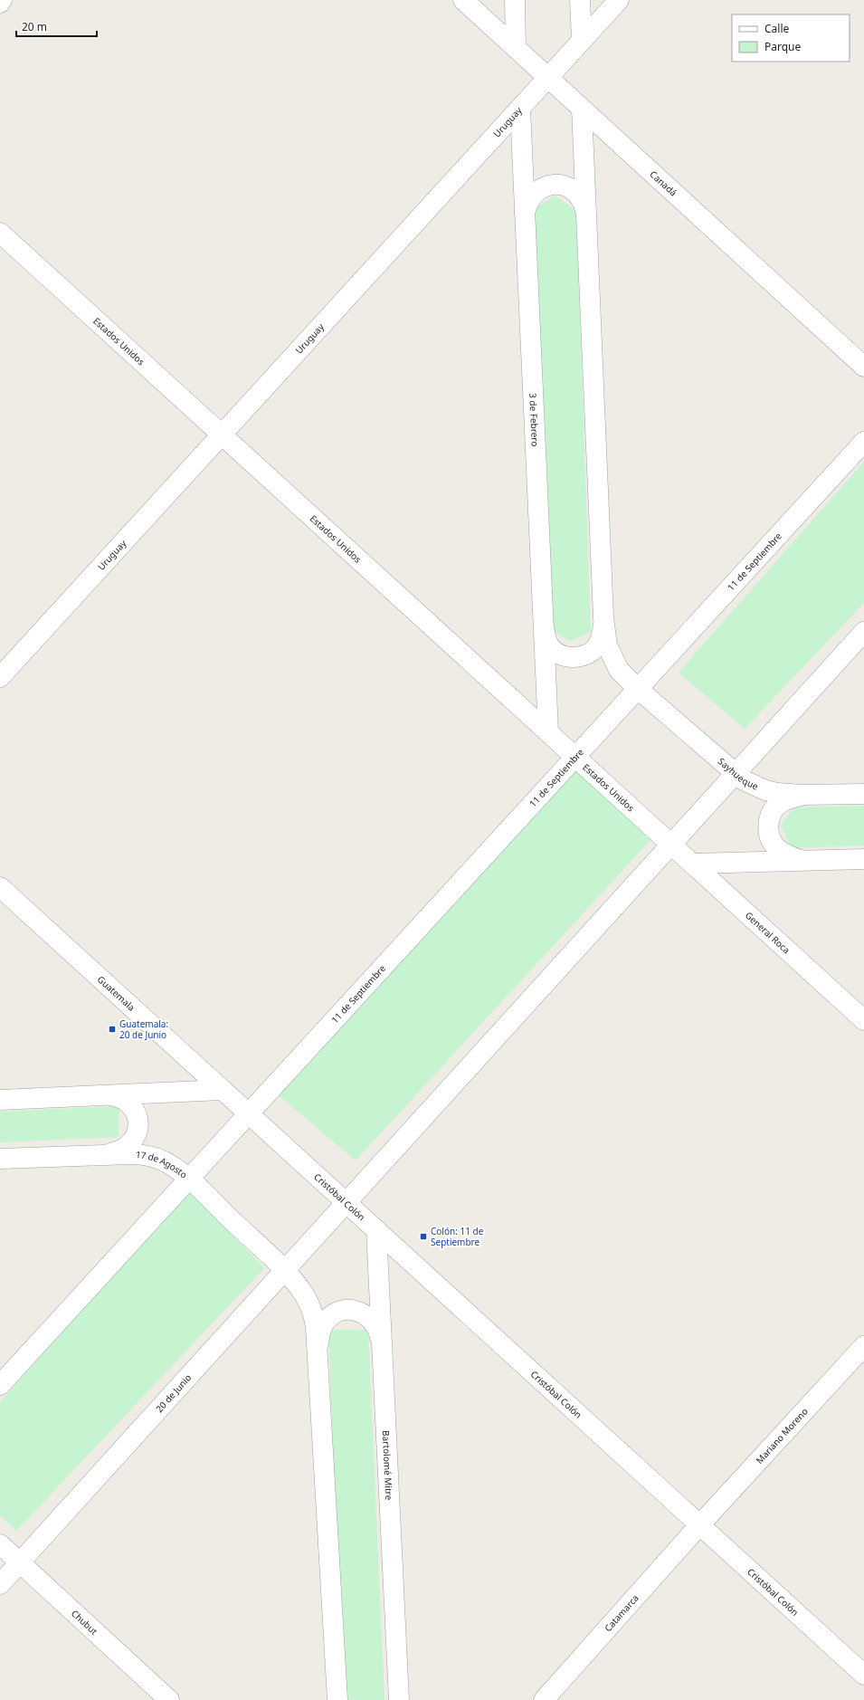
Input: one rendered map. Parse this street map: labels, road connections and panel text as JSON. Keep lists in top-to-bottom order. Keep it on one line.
{"streets":{"street":["Uruguay","Canadá","Estados Unidos","3 de Febrero","11 de Septiembre","Sayhueque","General Roca","Guatemala","17 de Agosto","Cristóbal Colón","20 de Junio","Mariano Moreno","Bartolomé Mitre","Catamarca","Chubut"]},"crossings":[["Uruguay","Canadá"],["Uruguay","Estados Unidos"],["Uruguay","3 de Febrero"],["Estados Unidos","3 de Febrero"],["Estados Unidos","11 de Septiembre"],["Estados Unidos","General Roca"],["11 de Septiembre","Sayhueque"],["11 de Septiembre","Guatemala"],["11 de Septiembre","Cristóbal Colón"],["Guatemala","Cristóbal Colón"],["17 de Agosto","20 de Junio"],["Cristóbal Colón","20 de Junio"],["Cristóbal Colón","Mariano Moreno"],["Cristóbal Colón","Bartolomé Mitre"],["Cristóbal Colón","Catamarca"],["20 de Junio","Chubut"],["Mariano Moreno","Catamarca"]],"places":{"transit":["Guatemala: 20 de Junio","Colón: 11 de Septiembre"]},"legend":["Calle","Parque"],"scale_bar":"20 m"}
